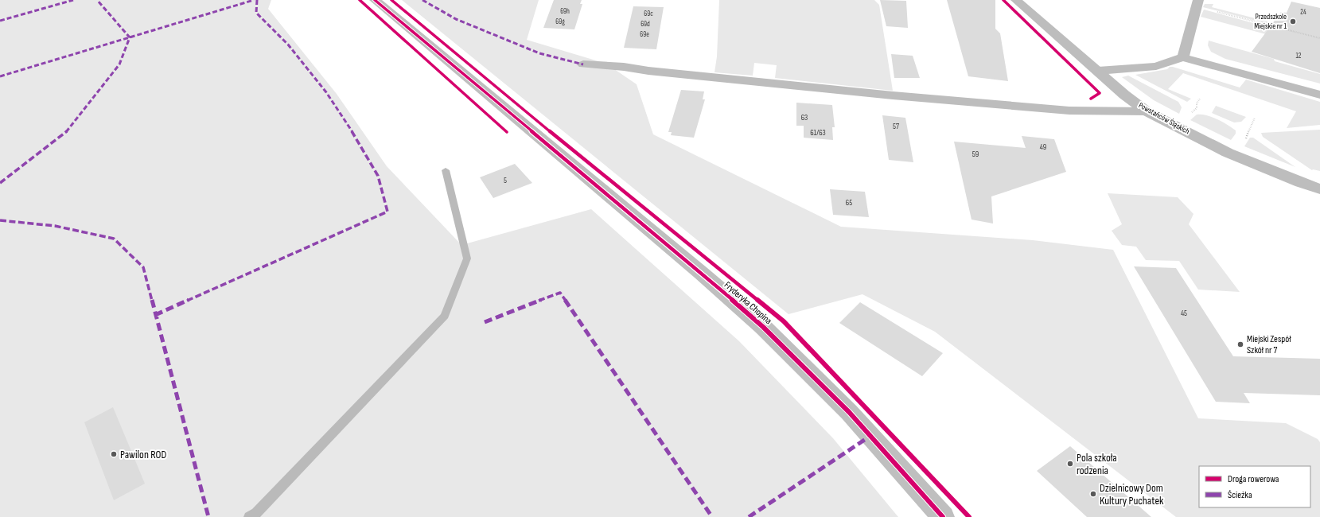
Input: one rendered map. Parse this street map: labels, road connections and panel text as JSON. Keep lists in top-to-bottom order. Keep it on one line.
{"streets":{"street":["Powstańców Śląskich","Fryderyka Chopina"]},"places":["Przedszkole Miejskie nr 1","Miejski Zespół Szkół nr 7","Pawilon ROD","Pola szkoła rodzenia","Dzielnicowy Dom Kultury Puchatek"],"house_numbers":["69h","24","69c","69g","69d","69e","12","63","57","61/63","49","59","5","65","45"],"legend":["Droga rowerowa","Ścieżka"]}
